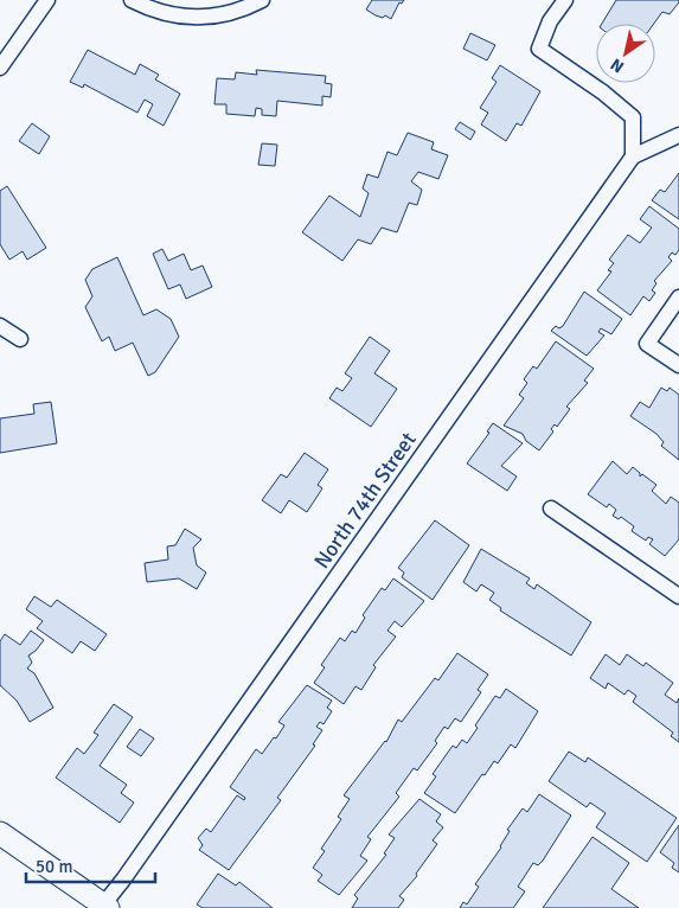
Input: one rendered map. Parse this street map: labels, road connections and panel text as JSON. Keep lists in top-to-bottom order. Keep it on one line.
{"streets":{"street":["North 74th Street"]},"scale_bar":"50 m","north":"bottom left"}
